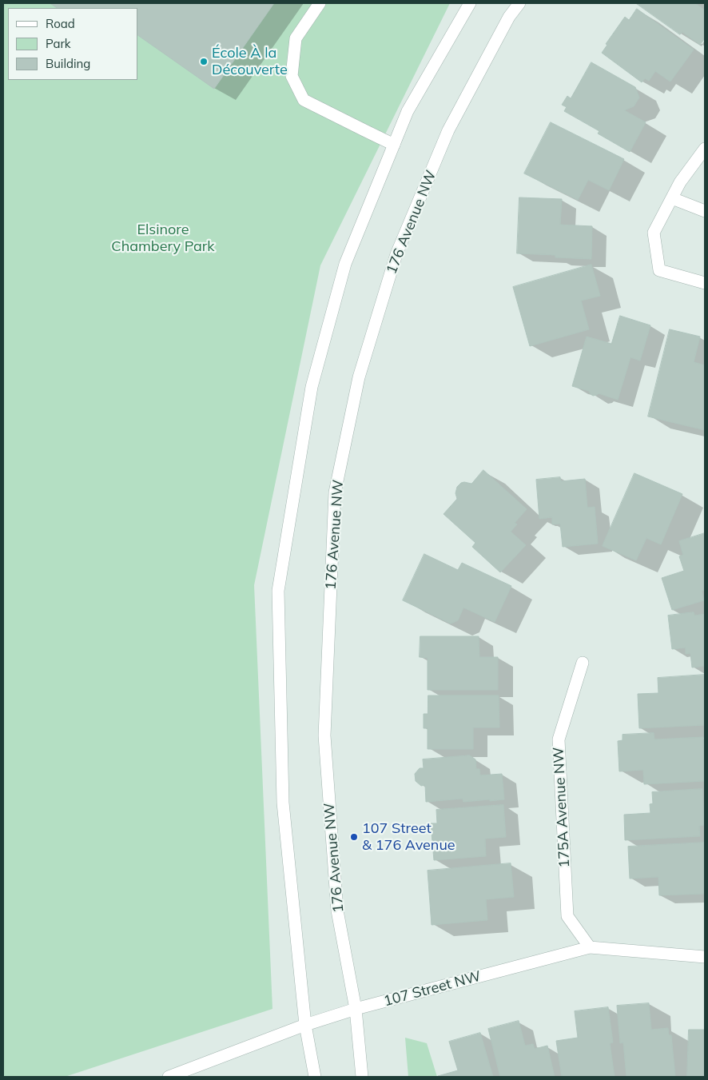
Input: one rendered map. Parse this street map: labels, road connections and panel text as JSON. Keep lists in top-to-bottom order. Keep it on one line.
{"streets":{"street":["176 Avenue NW","175A Avenue NW","107 Street NW"]},"crossings":[["176 Avenue NW","107 Street NW"],["175A Avenue NW","107 Street NW"]],"parks":["Elsinore Chambery Park"],"places":["École À la Découverte","107 Street & 176 Avenue"],"legend":["Road","Park","Building"]}
